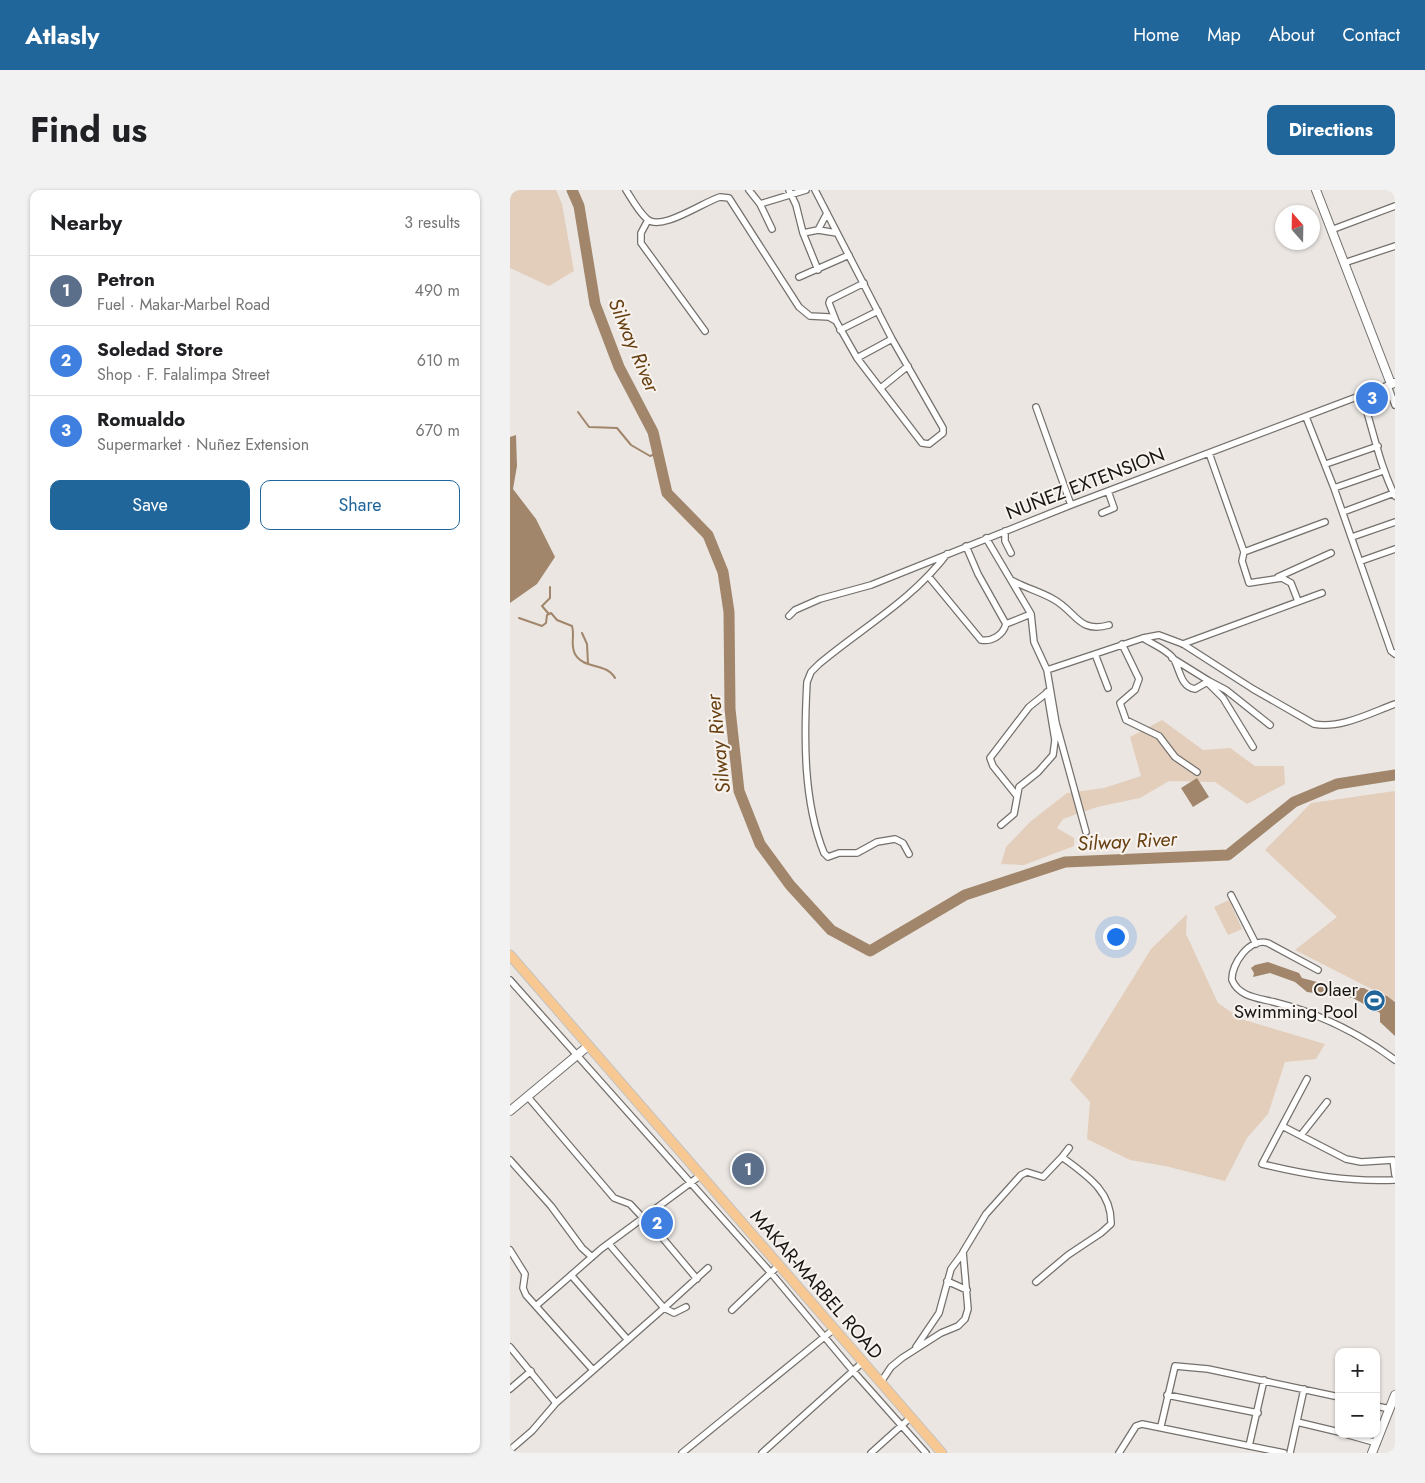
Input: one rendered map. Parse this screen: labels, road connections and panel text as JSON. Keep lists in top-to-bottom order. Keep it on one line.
{"streets":{"main road":["MAKAR-MARBEL ROAD"],"street":["NUÑEZ EXTENSION"]},"water":["Silway River"],"places":{"sports":["Olaer Swimming Pool"]},"north":"top","page":{"header":"Atlasly","nav":["Home","Map","About","Contact"],"title":"Find us","buttons":["Directions",["Save","Share"]],"heading":["Nearby","3 results"],"list":[{"mark":"1","name":"Petron","note":"Fuel · Makar-Marbel Road","value":"490 m"},{"mark":"2","name":"Soledad Store","note":"Shop · F. Falalimpa Street","value":"610 m"},{"mark":"3","name":"Romualdo","note":"Supermarket · Nuñez Extension","value":"670 m"}],"pins":["3","1","2"],"map_buttons":["+","−"]}}
